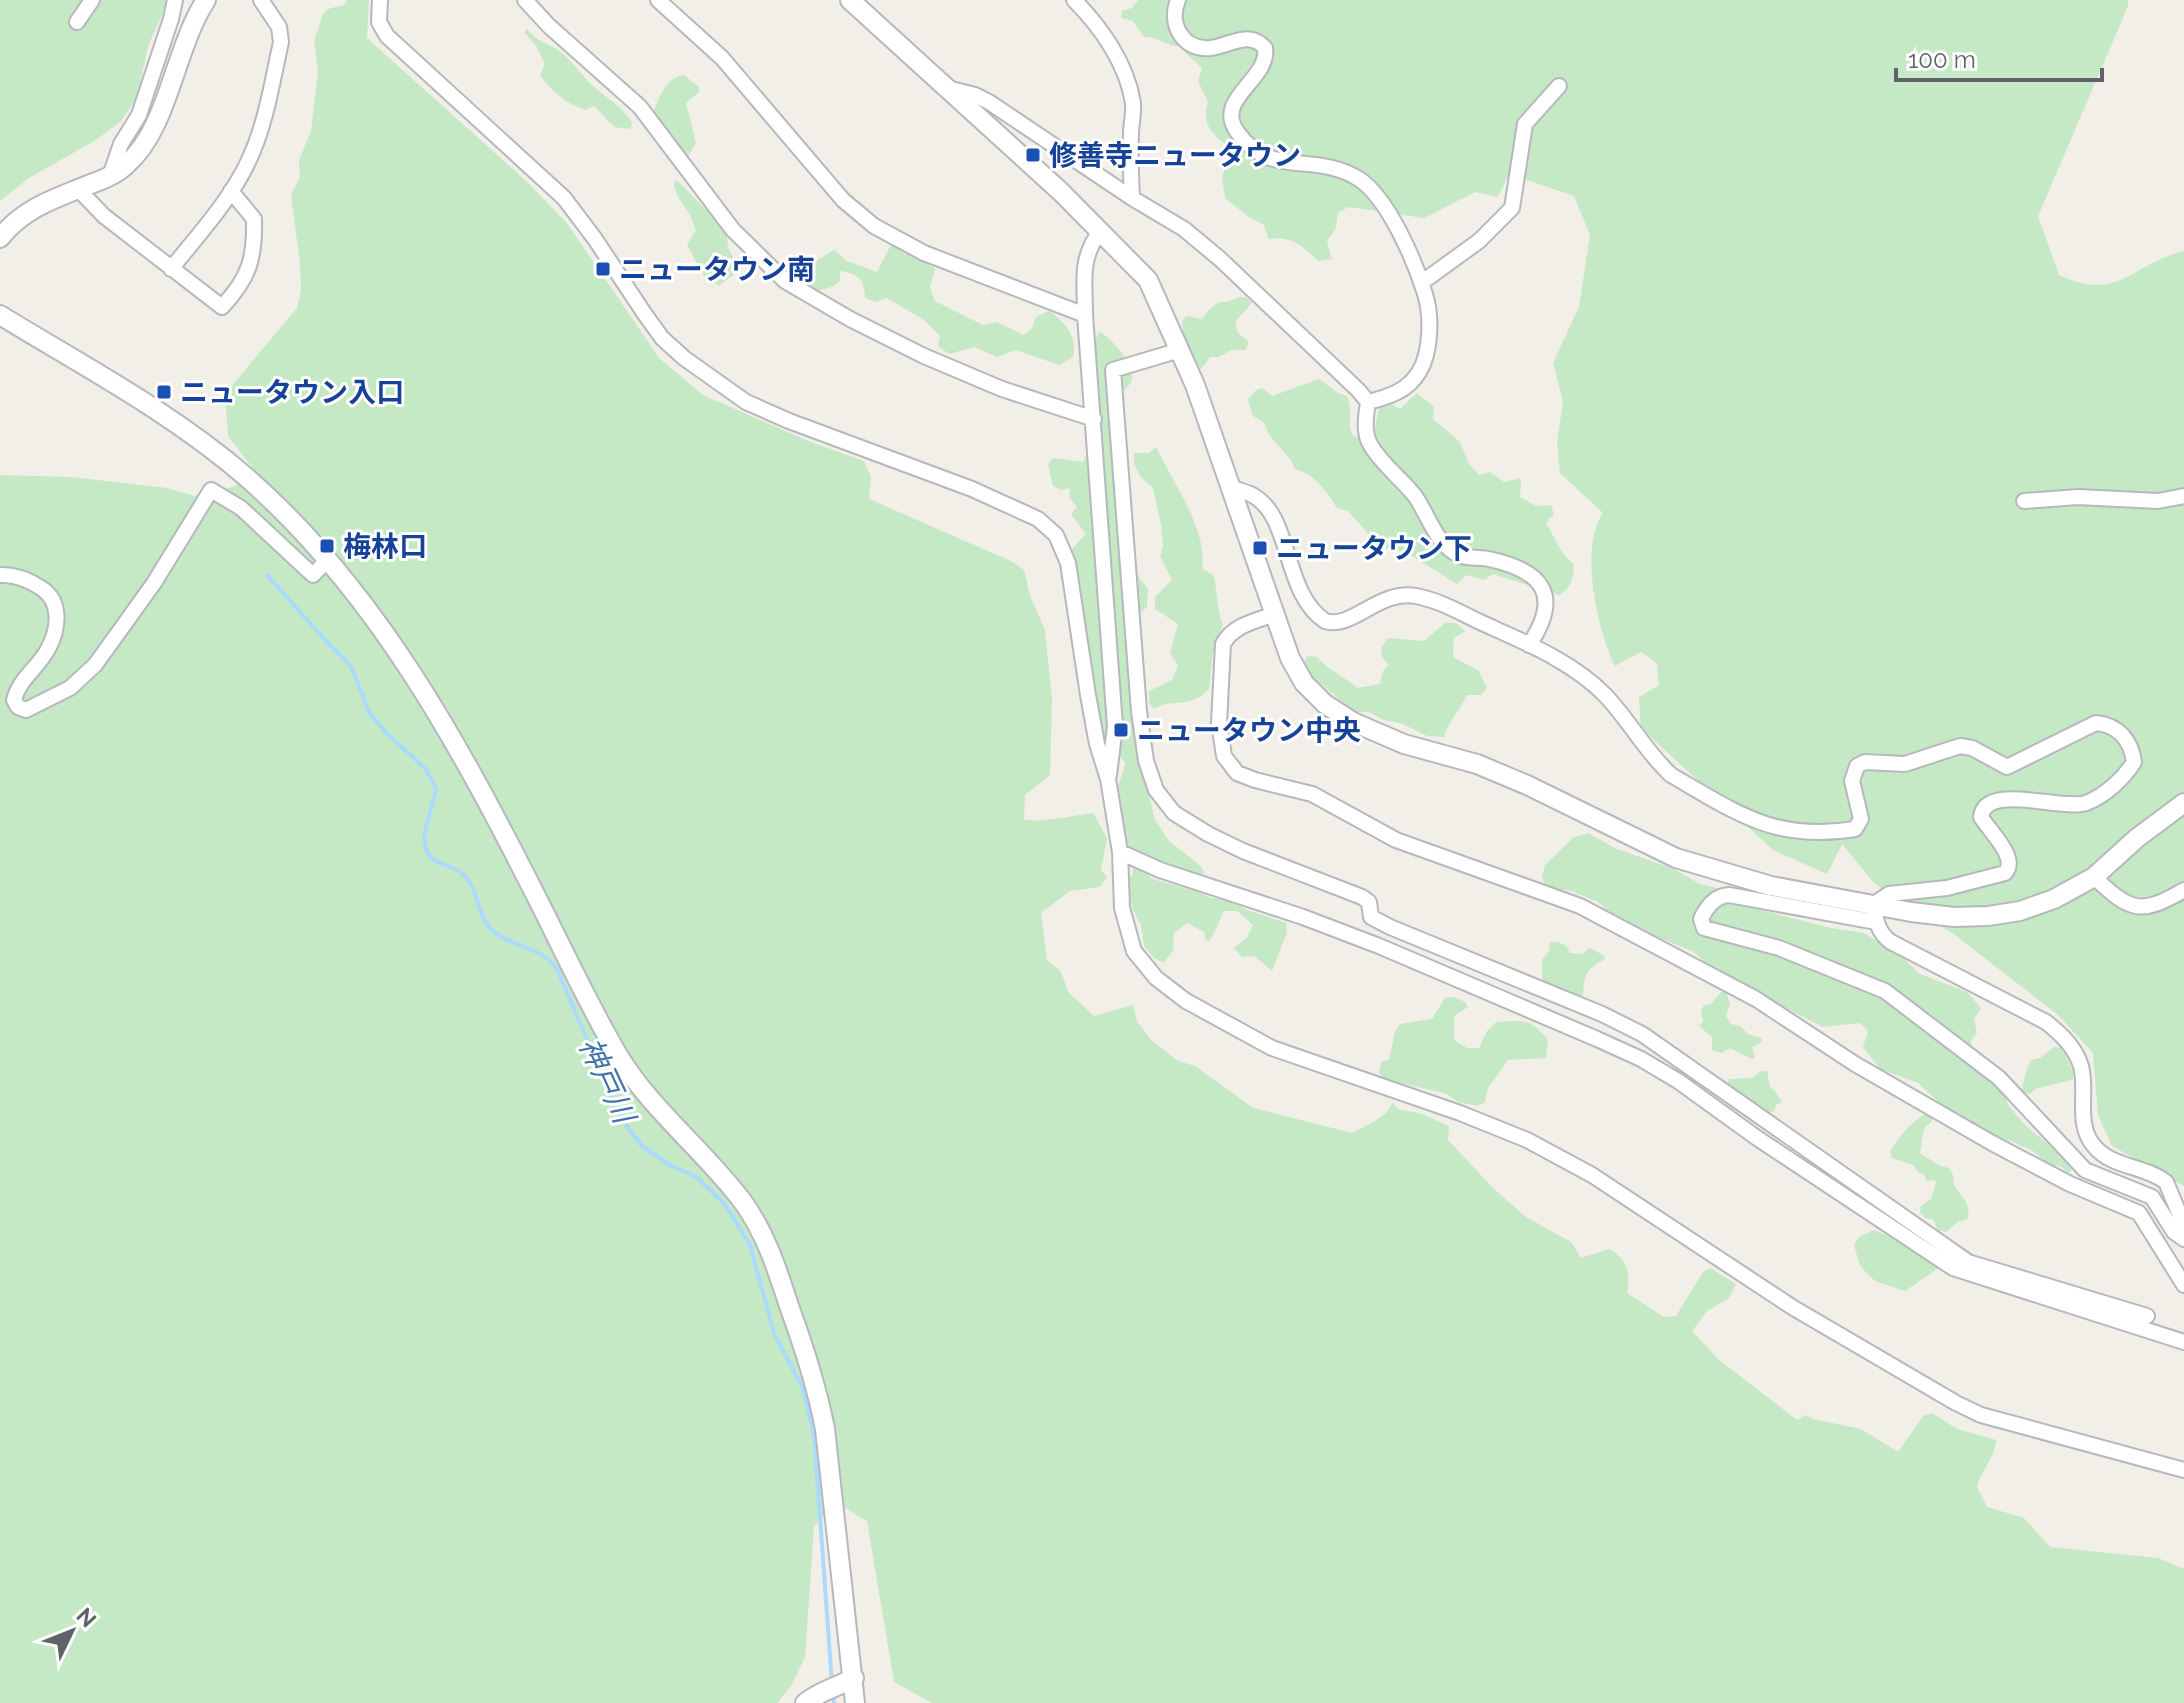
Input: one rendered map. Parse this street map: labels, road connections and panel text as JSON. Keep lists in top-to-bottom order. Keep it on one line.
{"water":["神戸川"],"places":{"transit":["修善寺ニュータウン","ニュータウン南","ニュータウン入口","梅林口","ニュータウン下","ニュータウン中央"]},"scale_bar":"100 m","north":"top right"}
